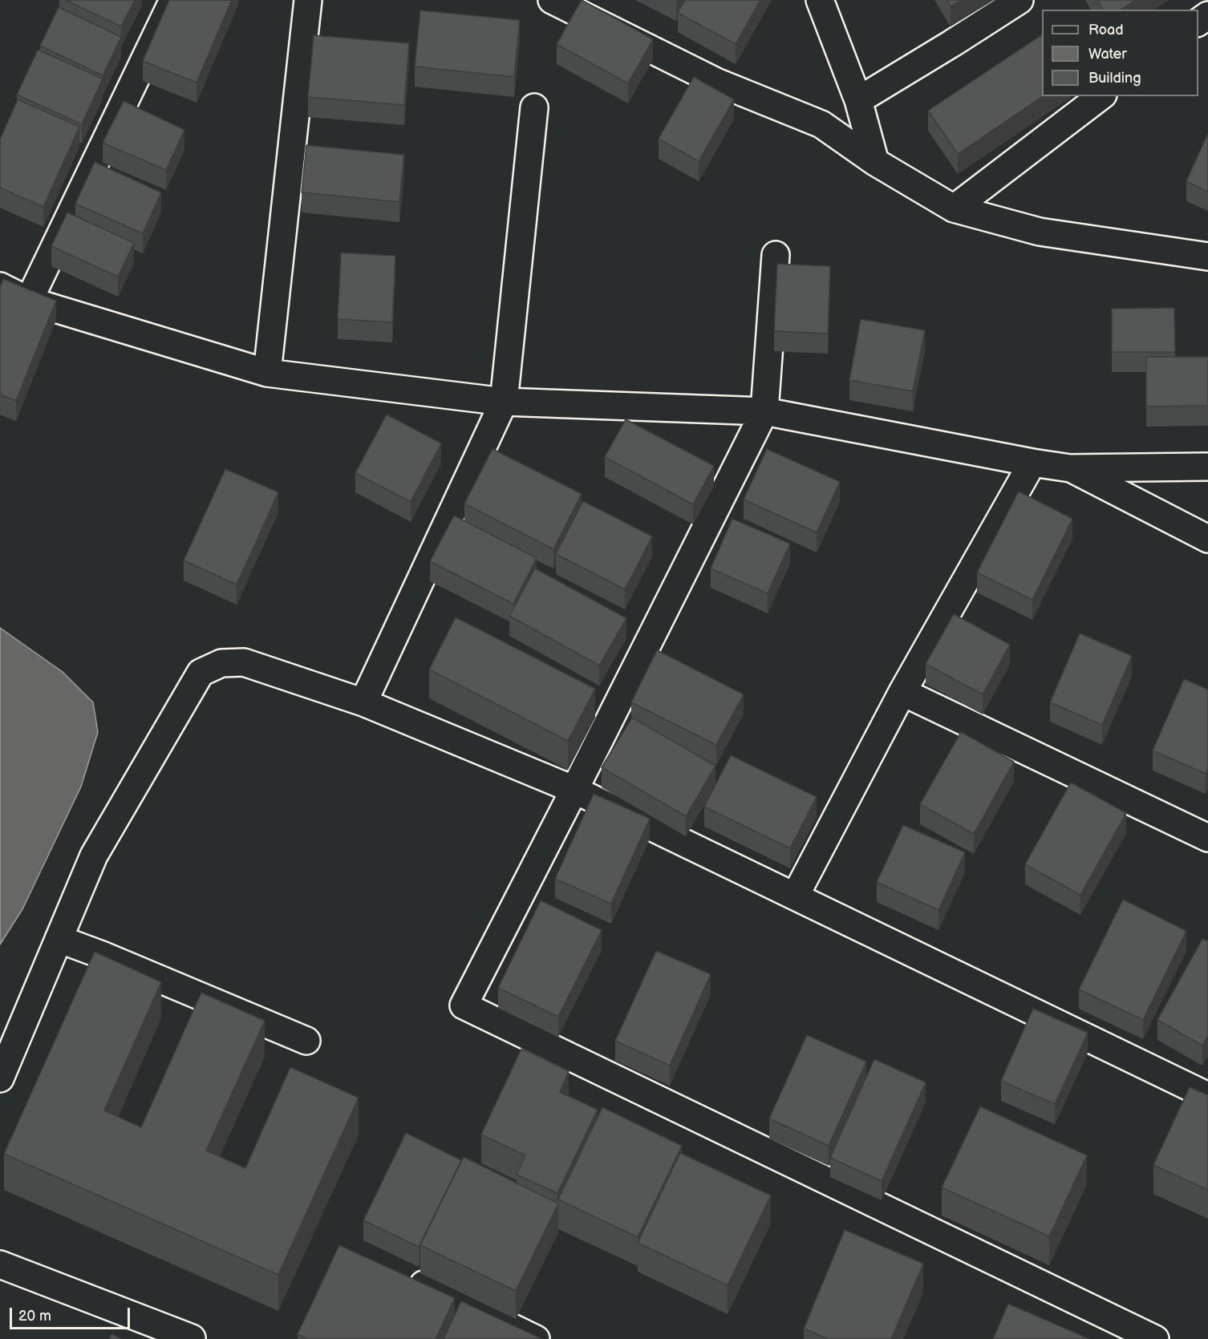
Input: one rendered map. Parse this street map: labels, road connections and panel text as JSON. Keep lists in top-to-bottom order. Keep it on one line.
{"legend":["Road","Water","Building"],"scale_bar":"20 m"}
